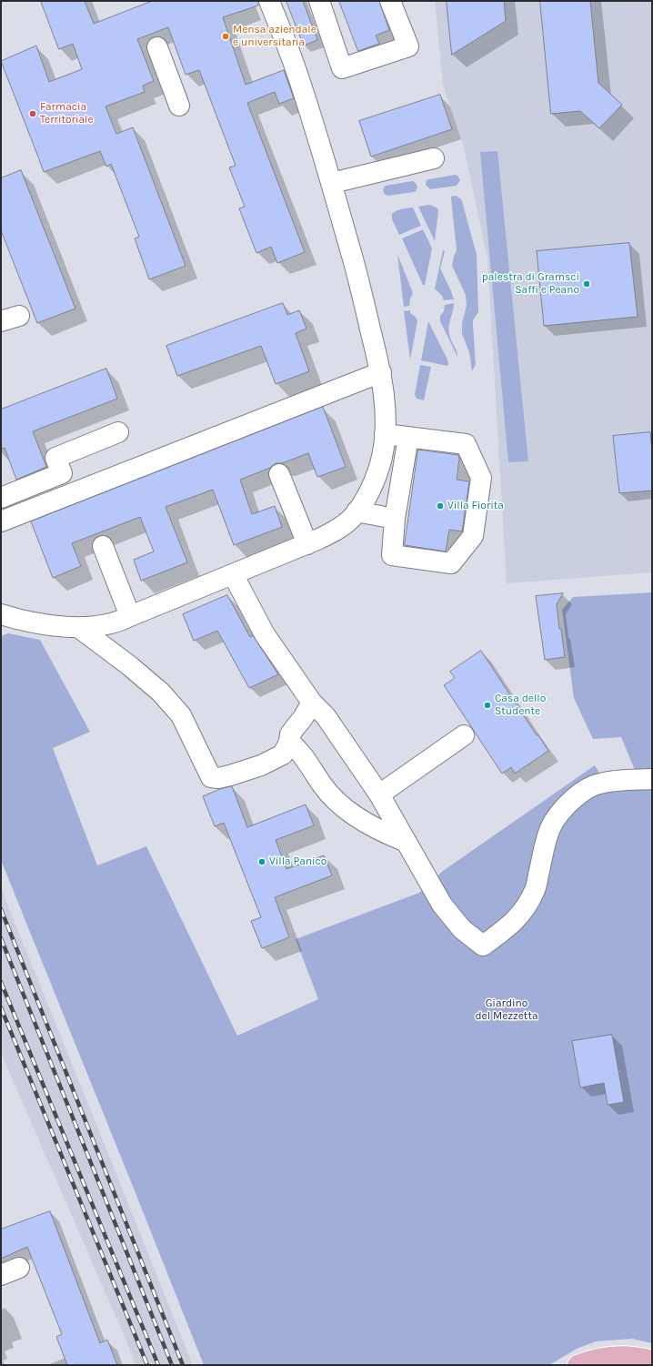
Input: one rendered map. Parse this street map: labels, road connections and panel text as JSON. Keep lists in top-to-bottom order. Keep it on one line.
{"parks":["Giardino del Mezzetta"],"places":["Mensa aziendale e universitaria","Farmacia Territoriale","palestra di Gramsci Saffi e Peano","Villa Fiorita","Casa dello Studente","Villa Panico"]}
